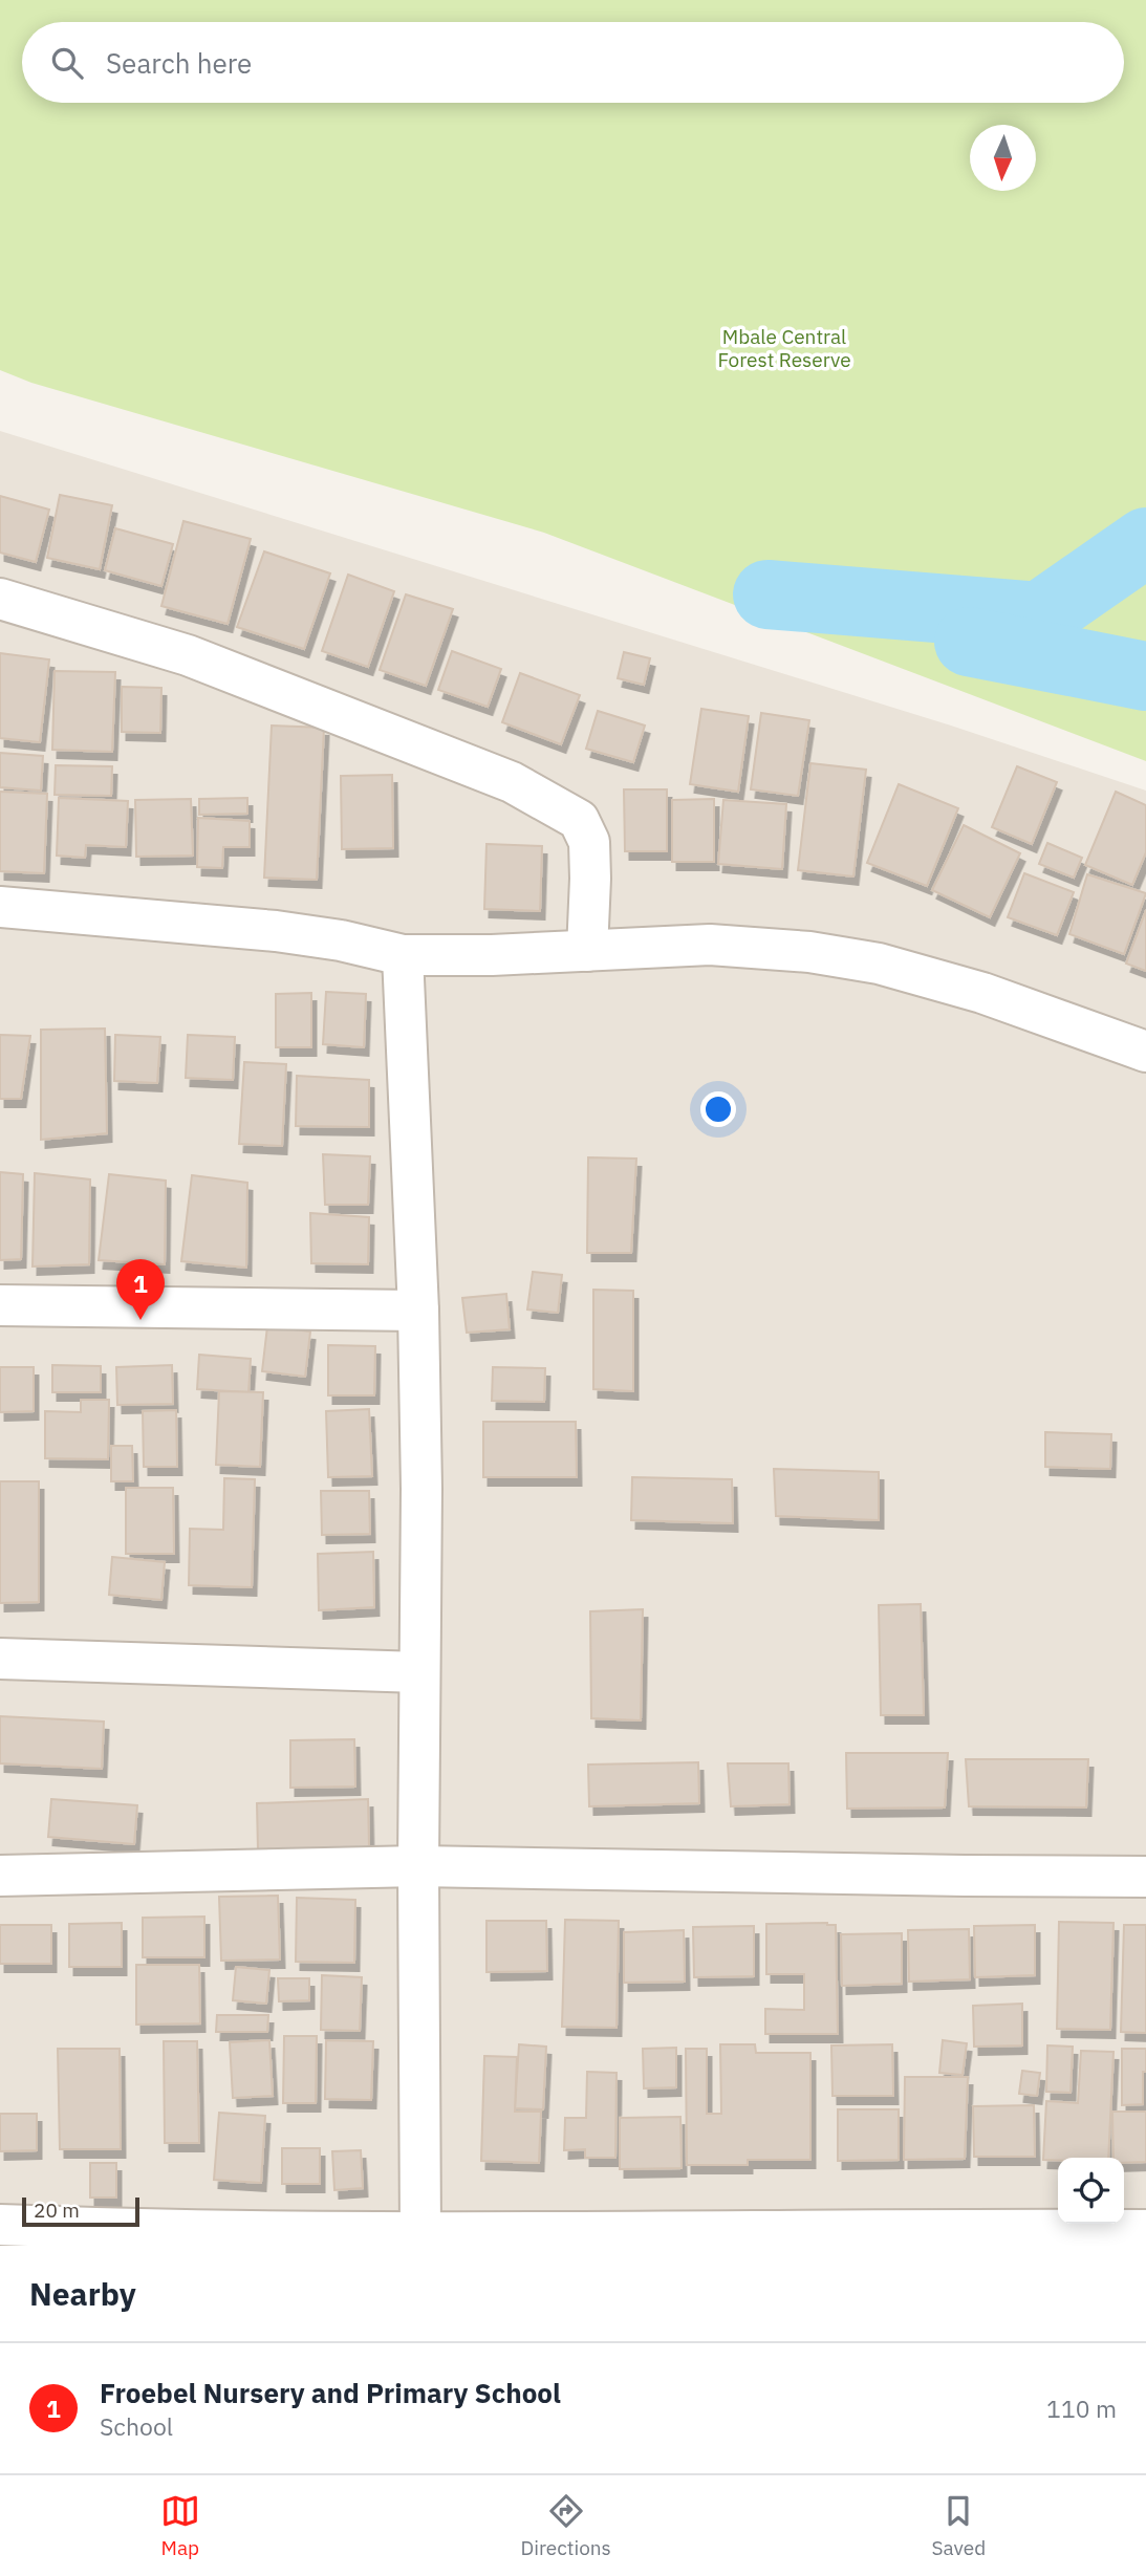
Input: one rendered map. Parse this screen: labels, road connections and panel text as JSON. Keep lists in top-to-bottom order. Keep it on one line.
{"parks":["Mbale Central Forest Reserve"],"scale_bar":"20 m","north":"bottom","page":{"search":"Search here","pins":"1","scale":"20 m","heading":"Nearby","list":[{"mark":"1","name":"Froebel Nursery and Primary School","note":"School","value":"110 m"}],"nav":["Map","Directions","Saved"]}}
